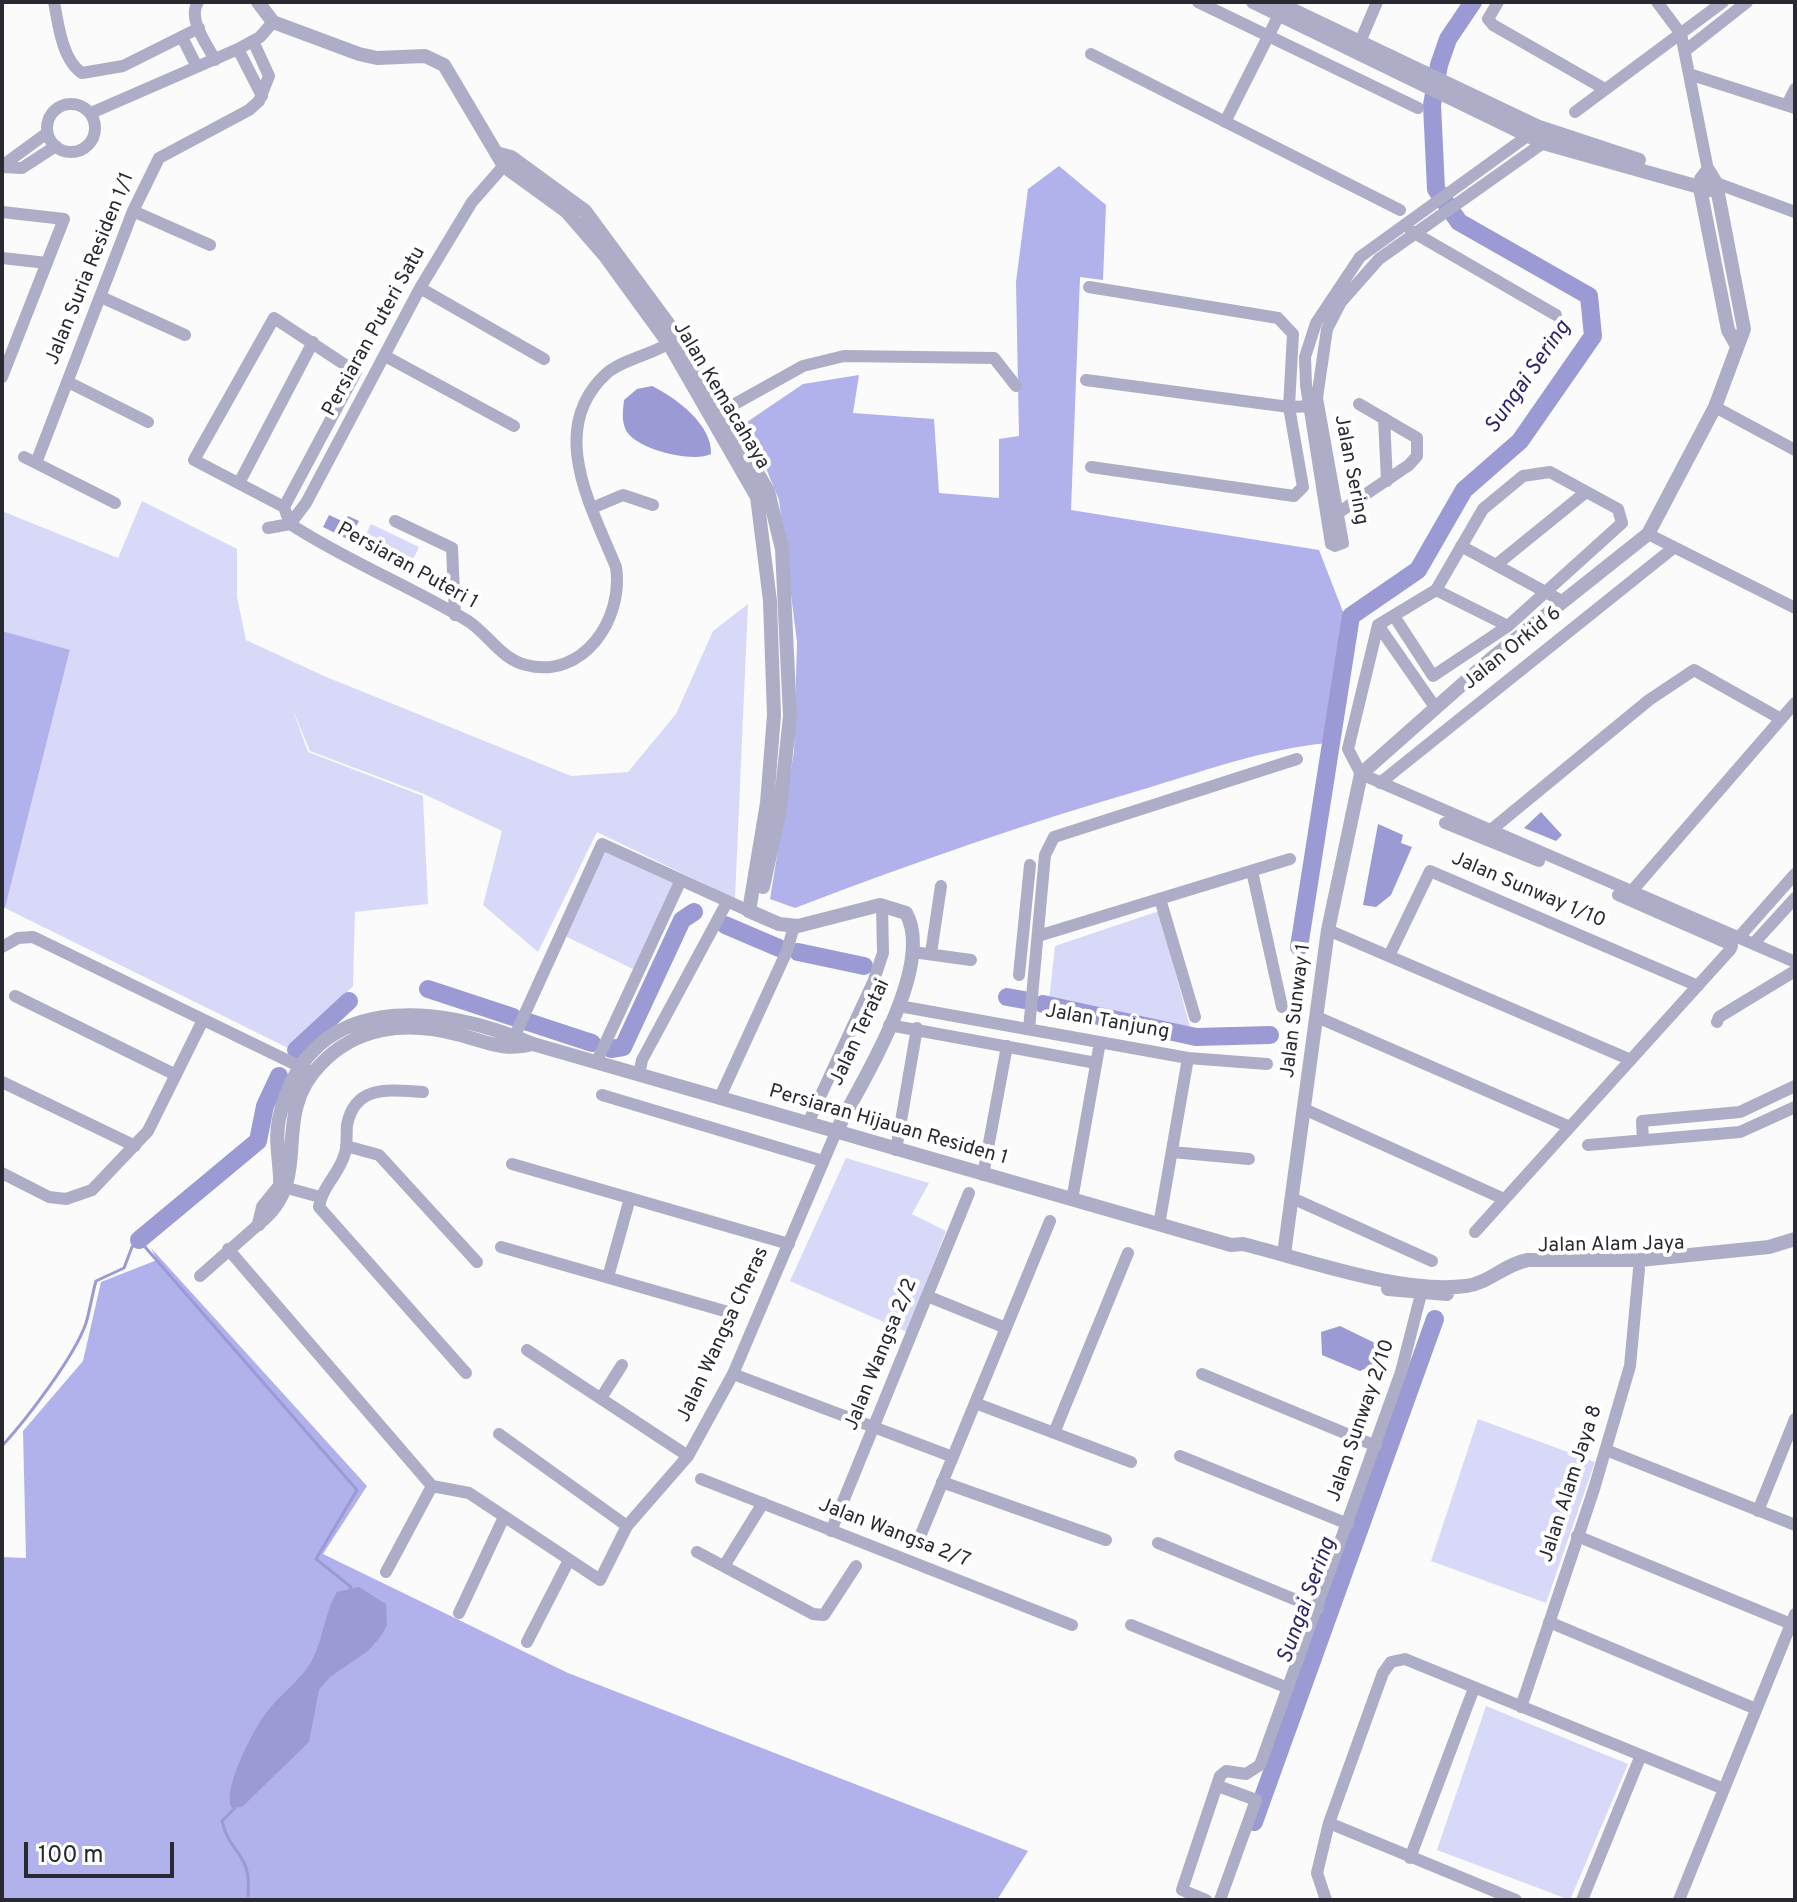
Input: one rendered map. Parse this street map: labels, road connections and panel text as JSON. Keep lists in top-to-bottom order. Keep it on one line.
{"streets":{"street":["Jalan Suria Residen 1/1","Persiaran Puteri Satu","Jalan Kemacahaya","Jalan Sering","Persiaran Puteri 1","Jalan Orkid 6","Jalan Sunway 1/10","Jalan Sunway 1","Jalan Tanjung","Jalan Teratai","Persiaran Hijauan Residen 1","Jalan Alam Jaya","Jalan Wangsa Cheras","Jalan Wangsa 2/2","Jalan Sunway 2/10","Jalan Alam Jaya 8","Jalan Wangsa 2/7"]},"crossings":[["Persiaran Puteri Satu","Jalan Kemacahaya"],["Persiaran Puteri Satu","Persiaran Puteri 1"],["Jalan Kemacahaya","Persiaran Puteri 1"],["Jalan Sunway 1","Persiaran Hijauan Residen 1"],["Jalan Sunway 1","Jalan Alam Jaya"],["Jalan Tanjung","Jalan Teratai"],["Jalan Tanjung","Persiaran Hijauan Residen 1"],["Jalan Teratai","Persiaran Hijauan Residen 1"],["Jalan Teratai","Jalan Wangsa Cheras"],["Persiaran Hijauan Residen 1","Jalan Alam Jaya"],["Persiaran Hijauan Residen 1","Jalan Wangsa Cheras"],["Jalan Alam Jaya","Jalan Sunway 2/10"],["Jalan Alam Jaya","Jalan Alam Jaya 8"],["Jalan Wangsa 2/2","Jalan Wangsa 2/7"]],"water":["Sungai Sering"],"scale_bar":"100 m"}
